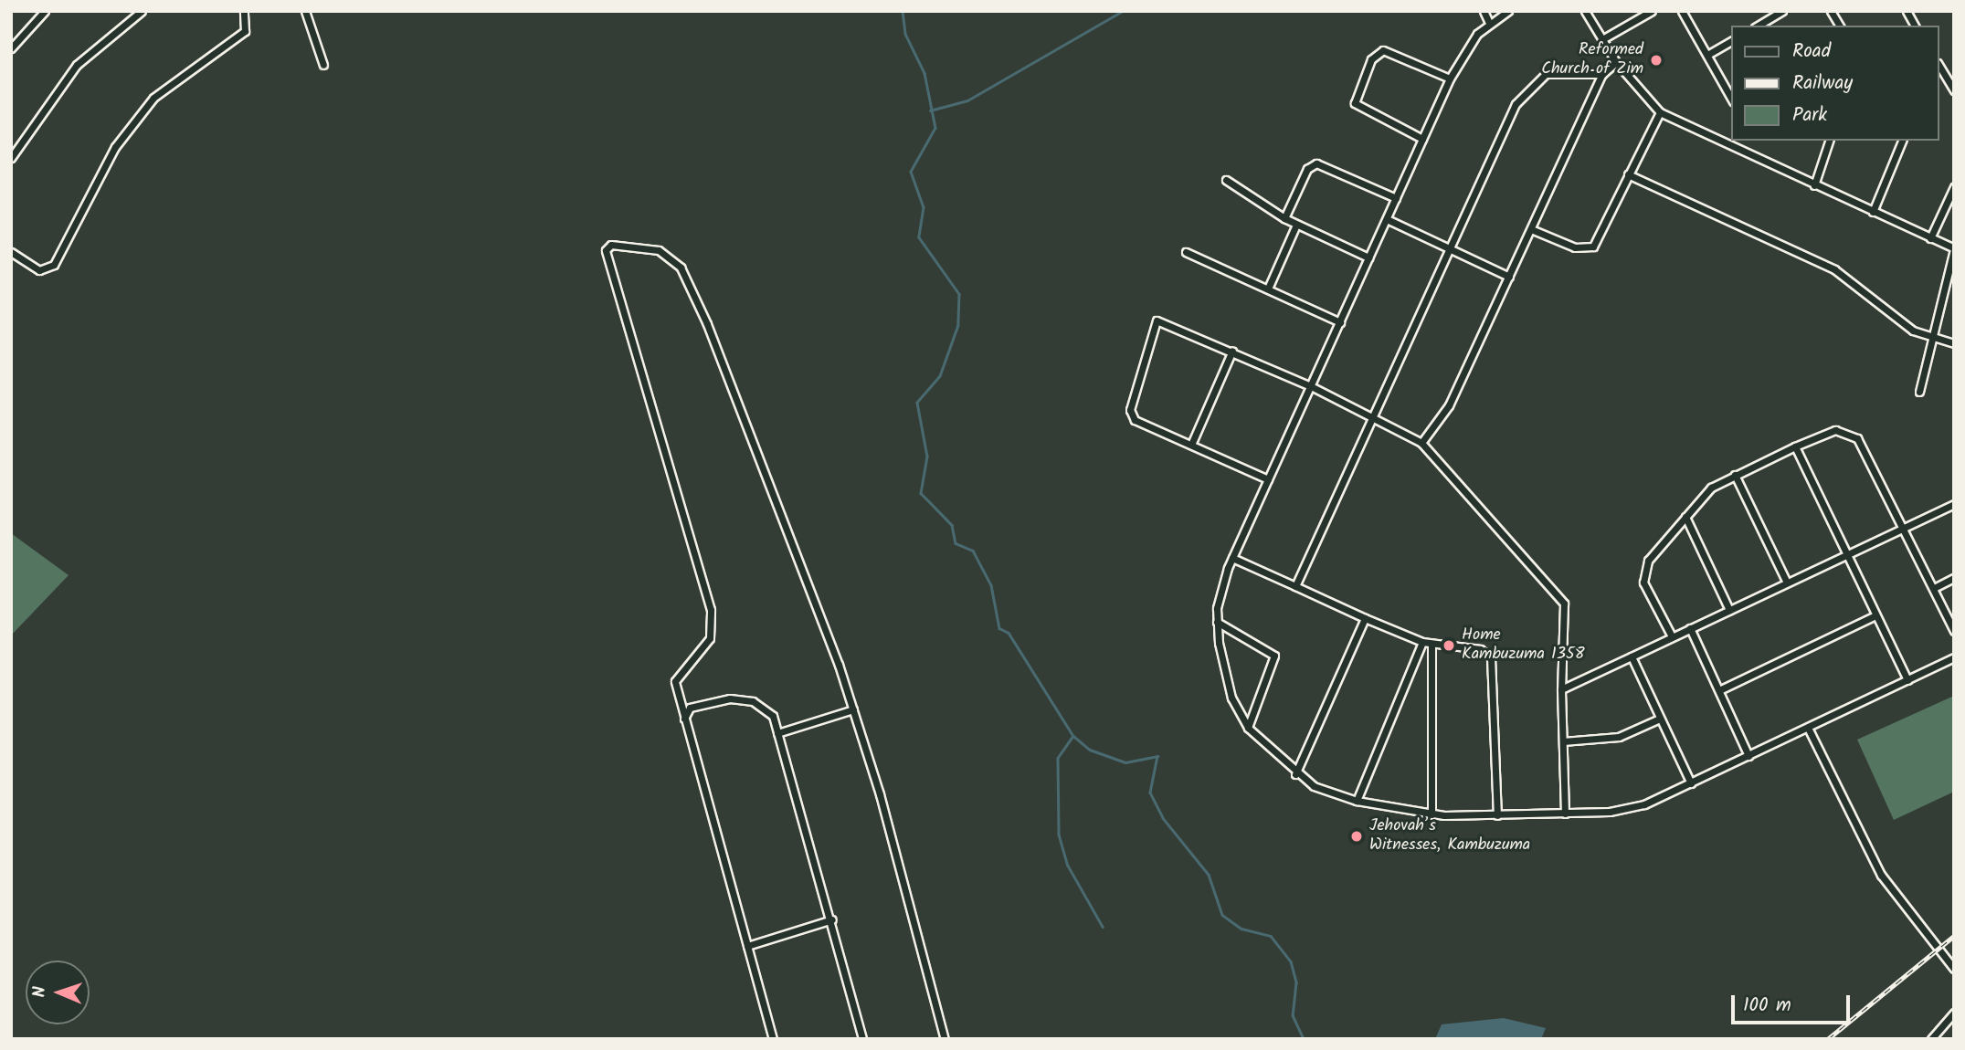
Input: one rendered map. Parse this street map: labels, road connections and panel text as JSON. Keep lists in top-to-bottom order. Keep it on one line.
{"places":["Reformed Church of Zim","Home Kambuzuma 1358","Jehovah’s Witnesses, Kambuzuma"],"legend":["Road","Railway","Park"],"scale_bar":"100 m","north":"left"}
